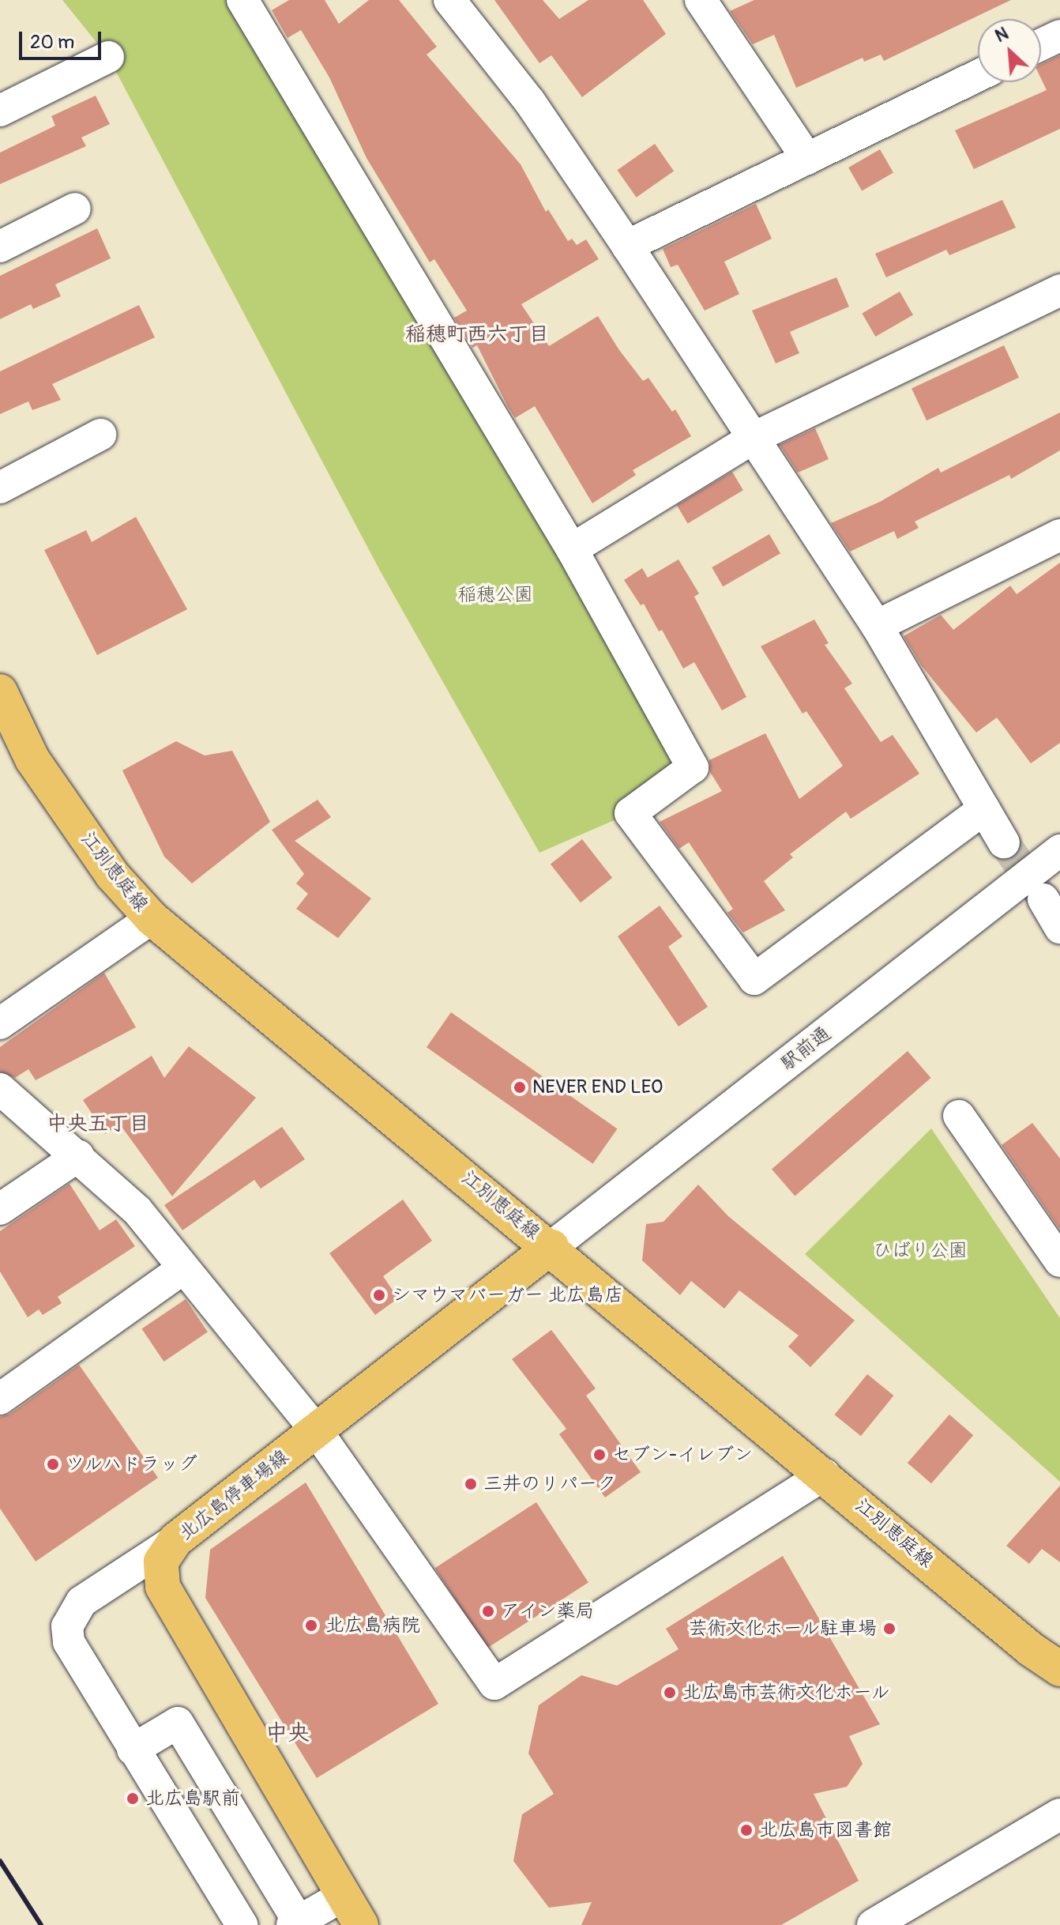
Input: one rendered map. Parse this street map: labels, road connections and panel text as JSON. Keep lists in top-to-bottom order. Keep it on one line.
{"streets":{"main road":["江別恵庭線","北広島停車場線"],"street":["駅前通"]},"crossings":[["江別恵庭線","駅前通"],["江別恵庭線","北広島停車場線"],["駅前通","北広島停車場線"]],"districts":["稲穂町西六丁目","中央五丁目","中央"],"parks":["稲穂公園","ひばり公園"],"places":["NEVER END LEO","シマウマバーガー 北広島店","セブン-イレブン","ツルハドラッグ","三井のリパーク","アイン薬局","北広島病院","芸術文化ホール駐車場","北広島市芸術文化ホール","北広島駅前","北広島市図書館"],"scale_bar":"20 m","north":"top left"}
